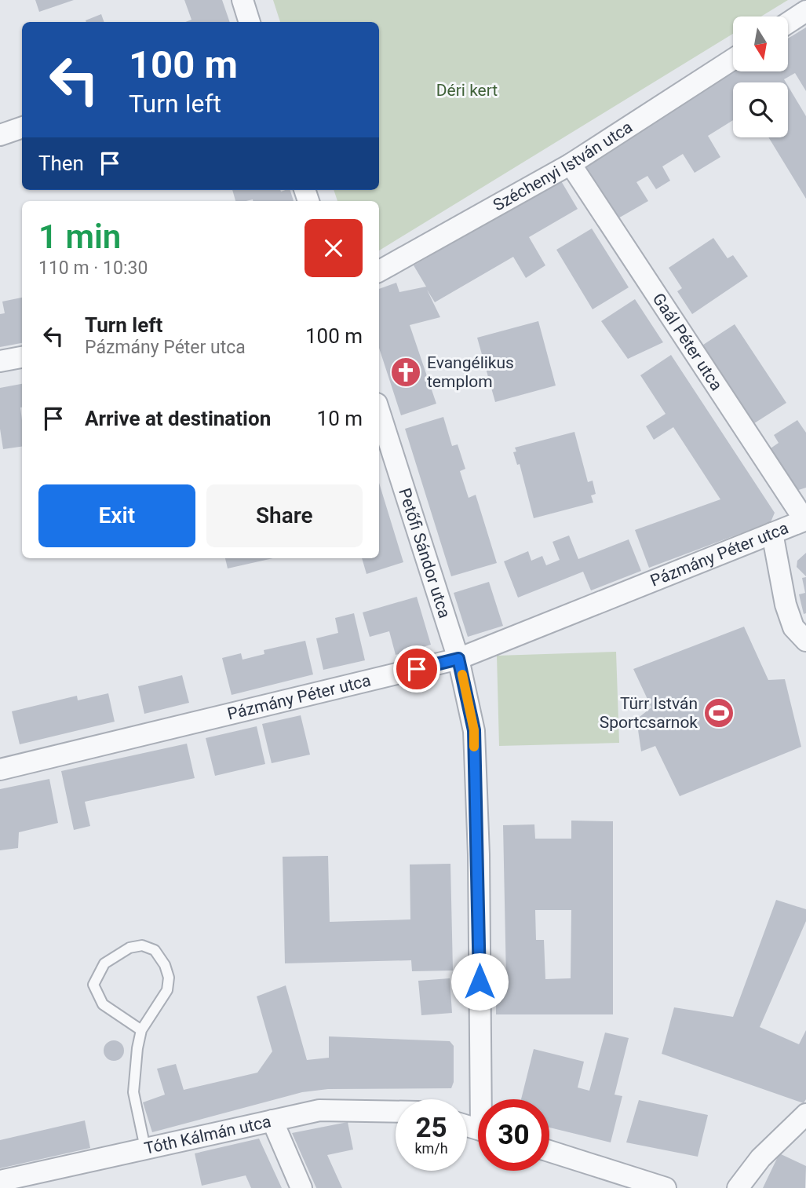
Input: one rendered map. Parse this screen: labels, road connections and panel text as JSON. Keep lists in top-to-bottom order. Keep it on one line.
{"streets":{"street":["Széchenyi István utca","Gaál Péter utca","Petőfi Sándor utca","Pázmány Péter utca","Tóth Kálmán utca"]},"crossings":[["Széchenyi István utca","Gaál Péter utca"],["Gaál Péter utca","Pázmány Péter utca"],["Petőfi Sándor utca","Pázmány Péter utca"]],"parks":["Déri kert"],"places":{"church":["Evangélikus templom"],"sports":["Türr István Sportcsarnok"]},"north":"bottom","page":{"turn":["100 m","Turn left"],"then":"Then","heading":["1 min","110 m · 10:30"],"list":[{"name":"Turn left","note":"Pázmány Péter utca","value":"100 m"},{"name":"Arrive at destination","value":"10 m"}],"buttons":["Exit","Share"],"speed":"25 km/h","limit":"30"}}
